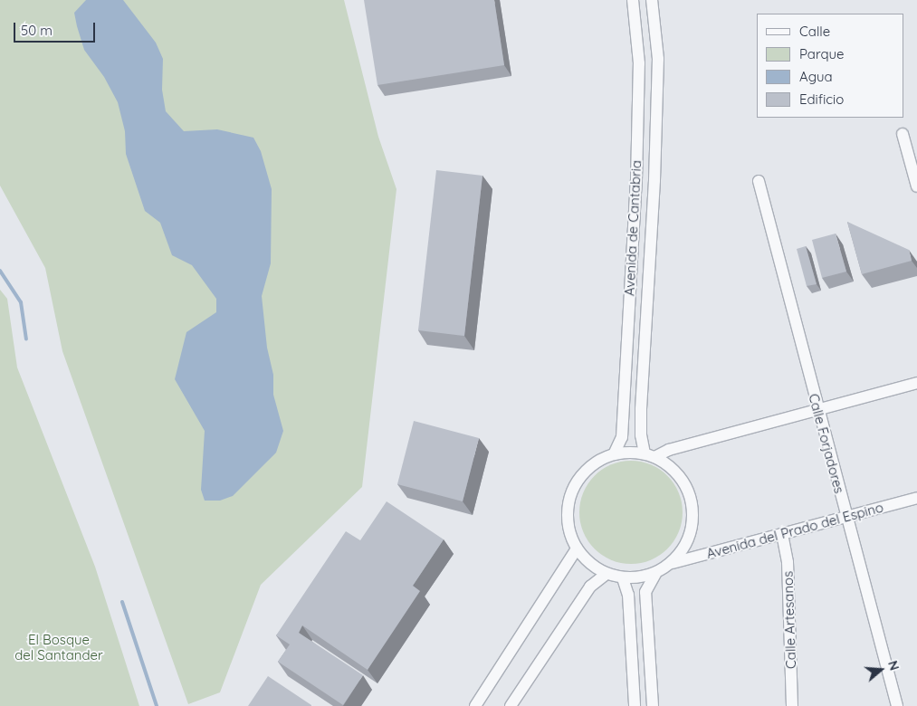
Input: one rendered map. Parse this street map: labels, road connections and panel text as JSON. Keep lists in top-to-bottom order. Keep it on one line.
{"streets":{"street":["Avenida de Cantabria","Calle Forjadores","Avenida del Prado del Espino","Calle Artesanos"]},"crossings":[["Avenida de Cantabria","Avenida del Prado del Espino"],["Calle Forjadores","Avenida del Prado del Espino"],["Avenida del Prado del Espino","Calle Artesanos"]],"parks":["El Bosque del Santander"],"legend":["Calle","Parque","Agua","Edificio"],"scale_bar":"50 m","north":"right"}
